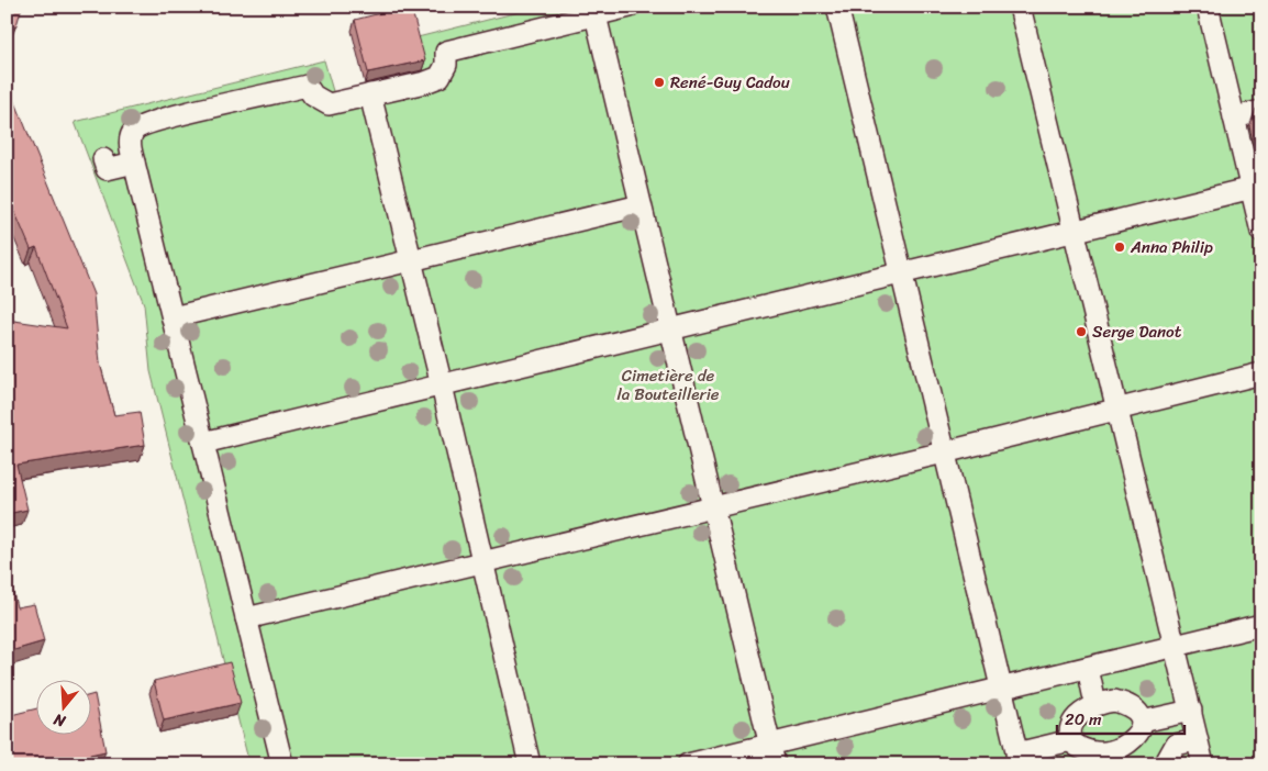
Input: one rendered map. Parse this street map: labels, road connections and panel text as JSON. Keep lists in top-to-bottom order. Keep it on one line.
{"parks":["Cimetière de la Bouteillerie"],"places":["René-Guy Cadou","Anna Philip","Serge Danot"],"scale_bar":"20 m","north":"bottom"}
